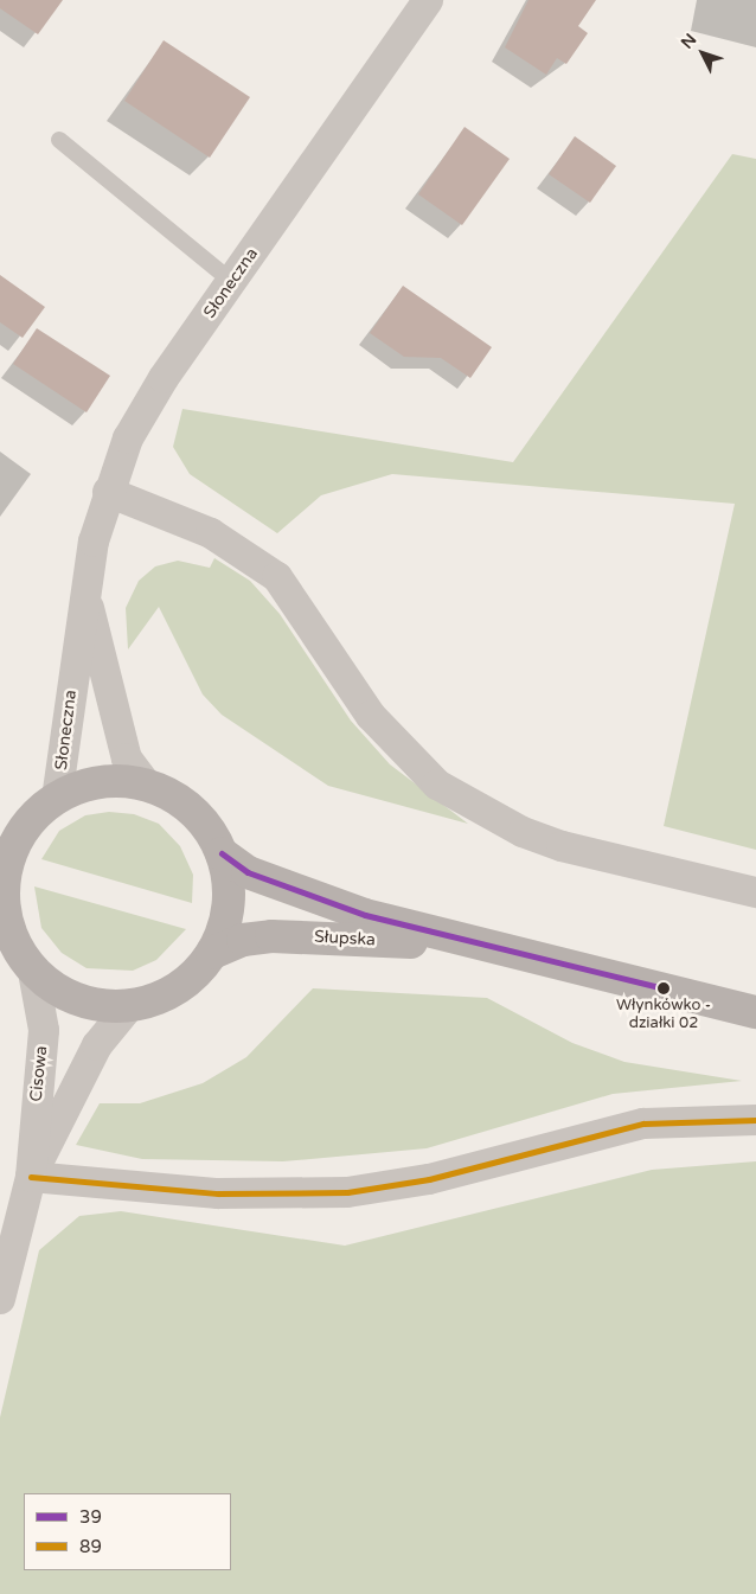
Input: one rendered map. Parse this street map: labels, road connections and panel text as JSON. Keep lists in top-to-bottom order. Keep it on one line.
{"streets":{"main road":["Słupska"],"street":["Słoneczna","Cisowa"]},"places":["Włynkówko - działki 02"],"lines":["transit line 39","transit line 89"],"legend":["39","89"],"north":"top left"}
